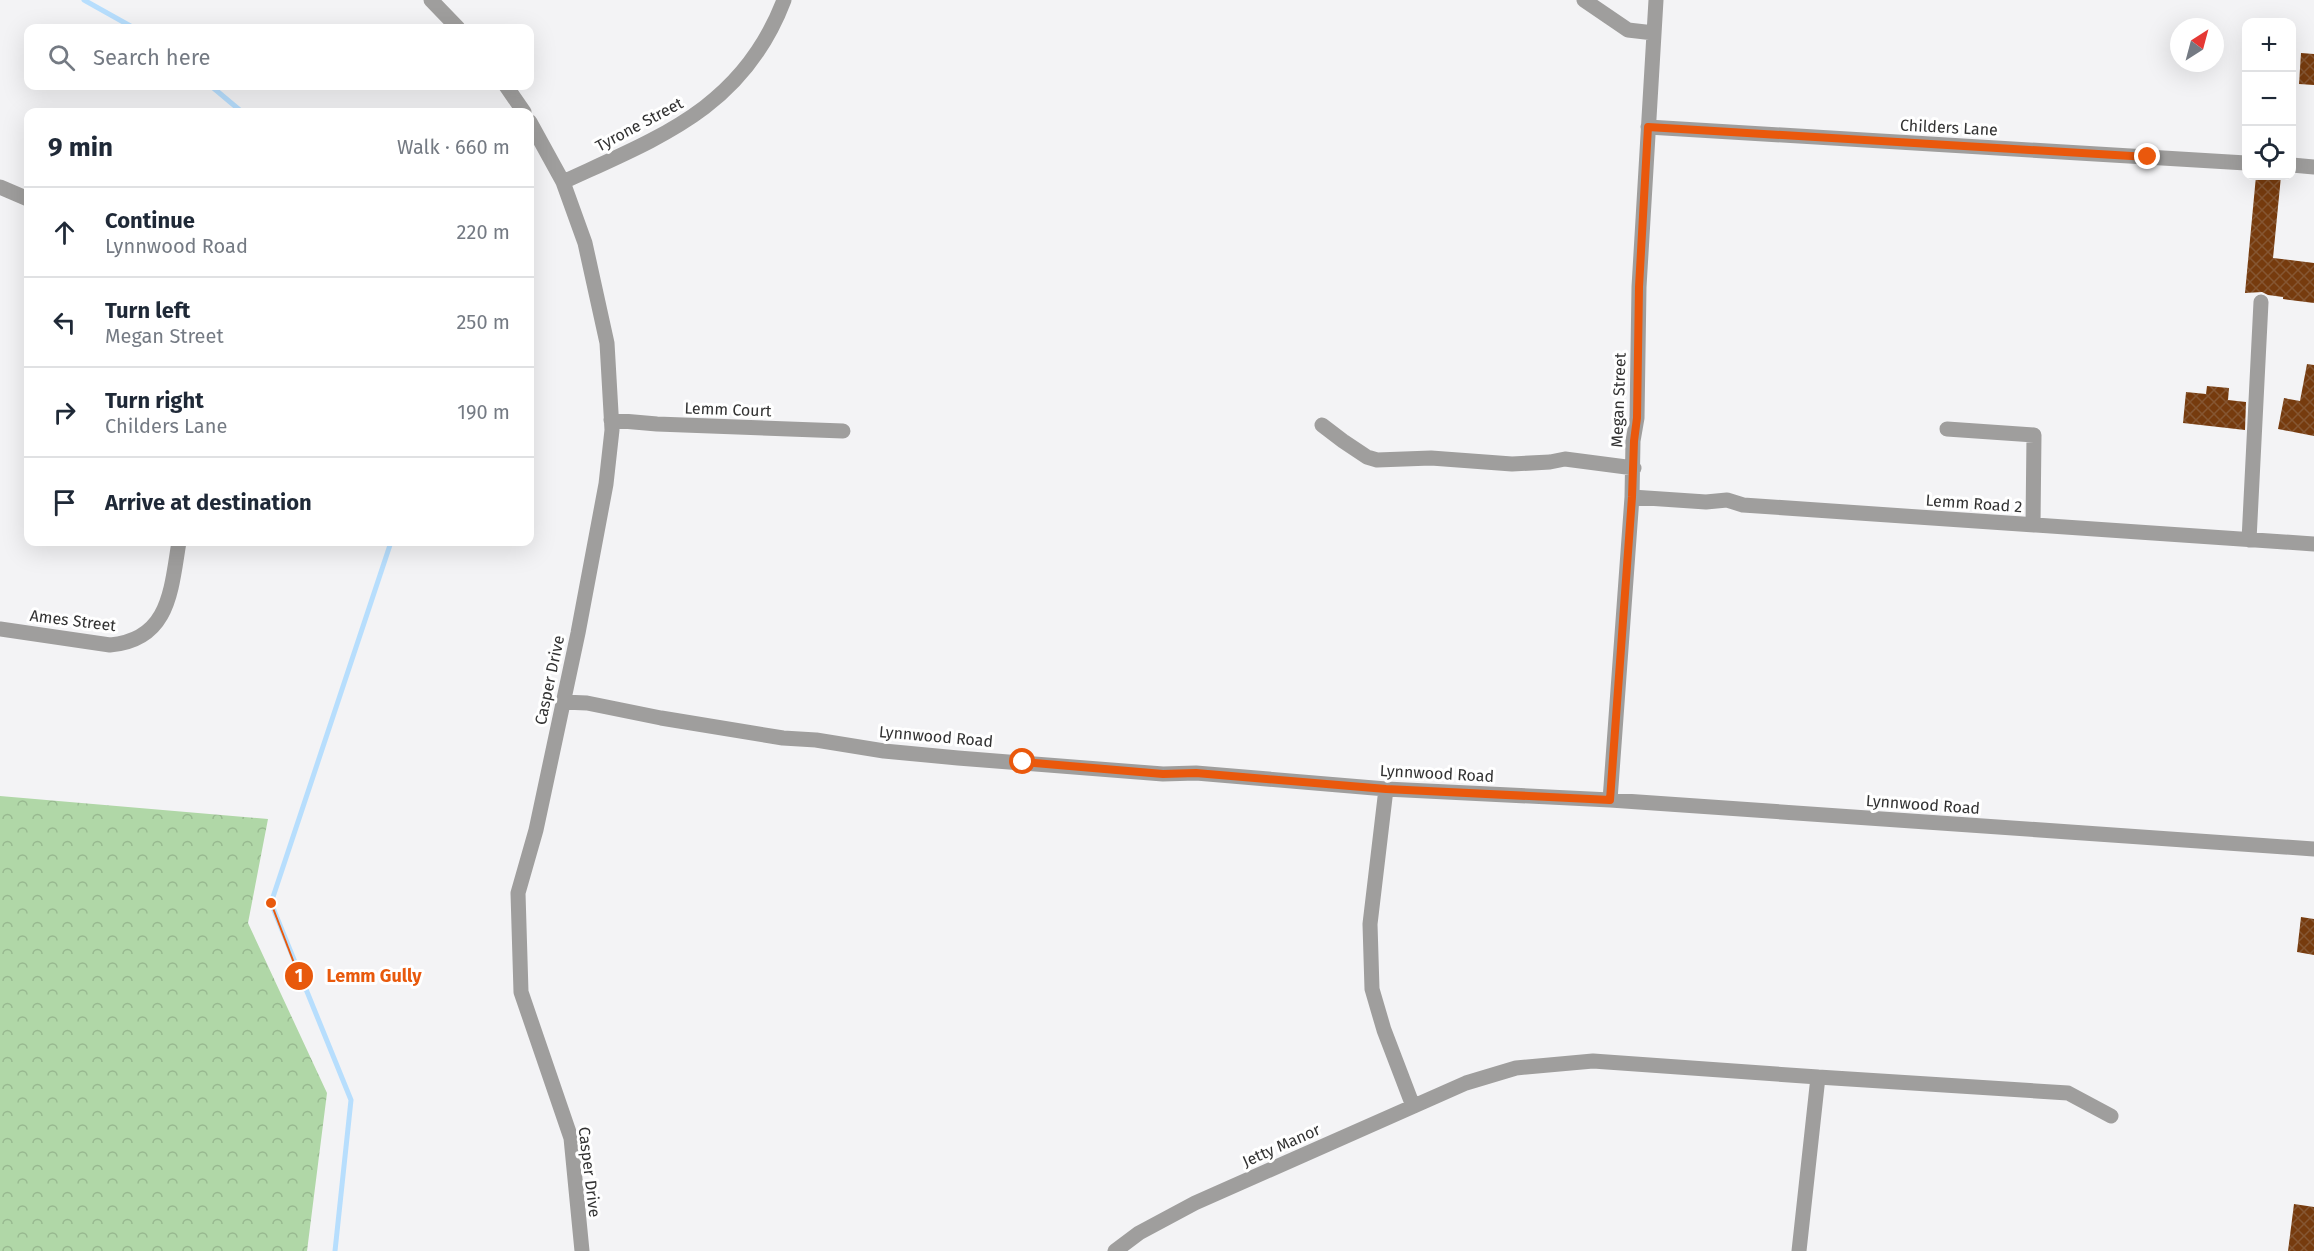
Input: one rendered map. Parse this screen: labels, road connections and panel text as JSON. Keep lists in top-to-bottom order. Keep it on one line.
{"streets":{"street":["Tyrone Street","Childers Lane","Megan Street","Lemm Court","Lemm Road 2","Ames Street","Casper Drive","Lynnwood Road","Jetty Manor"]},"crossings":[["Tyrone Street","Casper Drive"],["Childers Lane","Megan Street"],["Megan Street","Lemm Road 2"],["Megan Street","Lynnwood Road"],["Lemm Court","Casper Drive"],["Casper Drive","Lynnwood Road"]],"places":["Lemm Gully"],"north":"top right","page":{"map_buttons":["+","−"],"search":"Search here","heading":["9 min","Walk · 660 m"],"list":[["Continue","Lynnwood Road","220 m"],["Turn left","Megan Street","250 m"],["Turn right","Childers Lane","190 m"],"Arrive at destination"]}}
